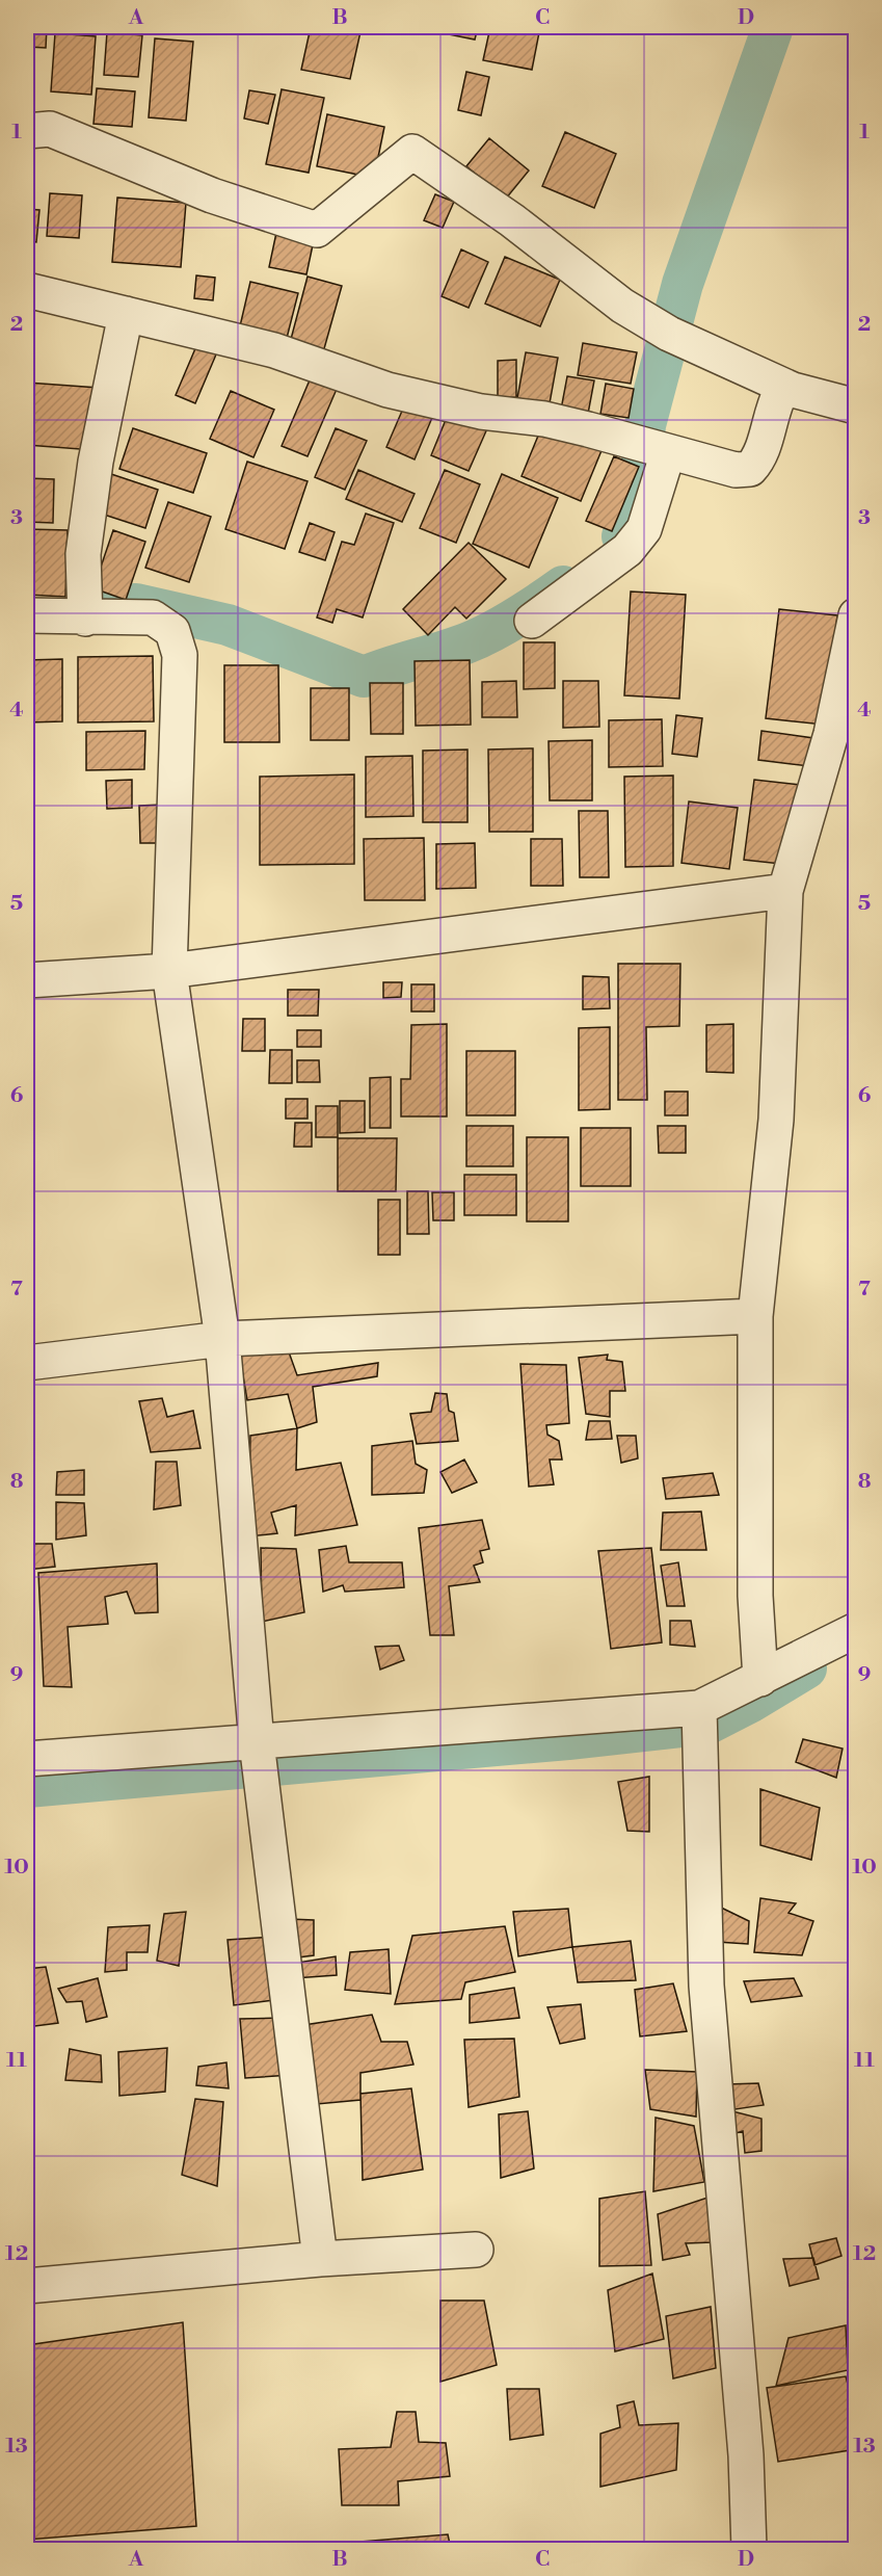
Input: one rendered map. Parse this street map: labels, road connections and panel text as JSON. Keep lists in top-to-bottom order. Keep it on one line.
{"grid":{"columns":["A","B","C","D"],"rows":["1","2","3","4","5","6","7","8","9","10","11","12","13"]}}
